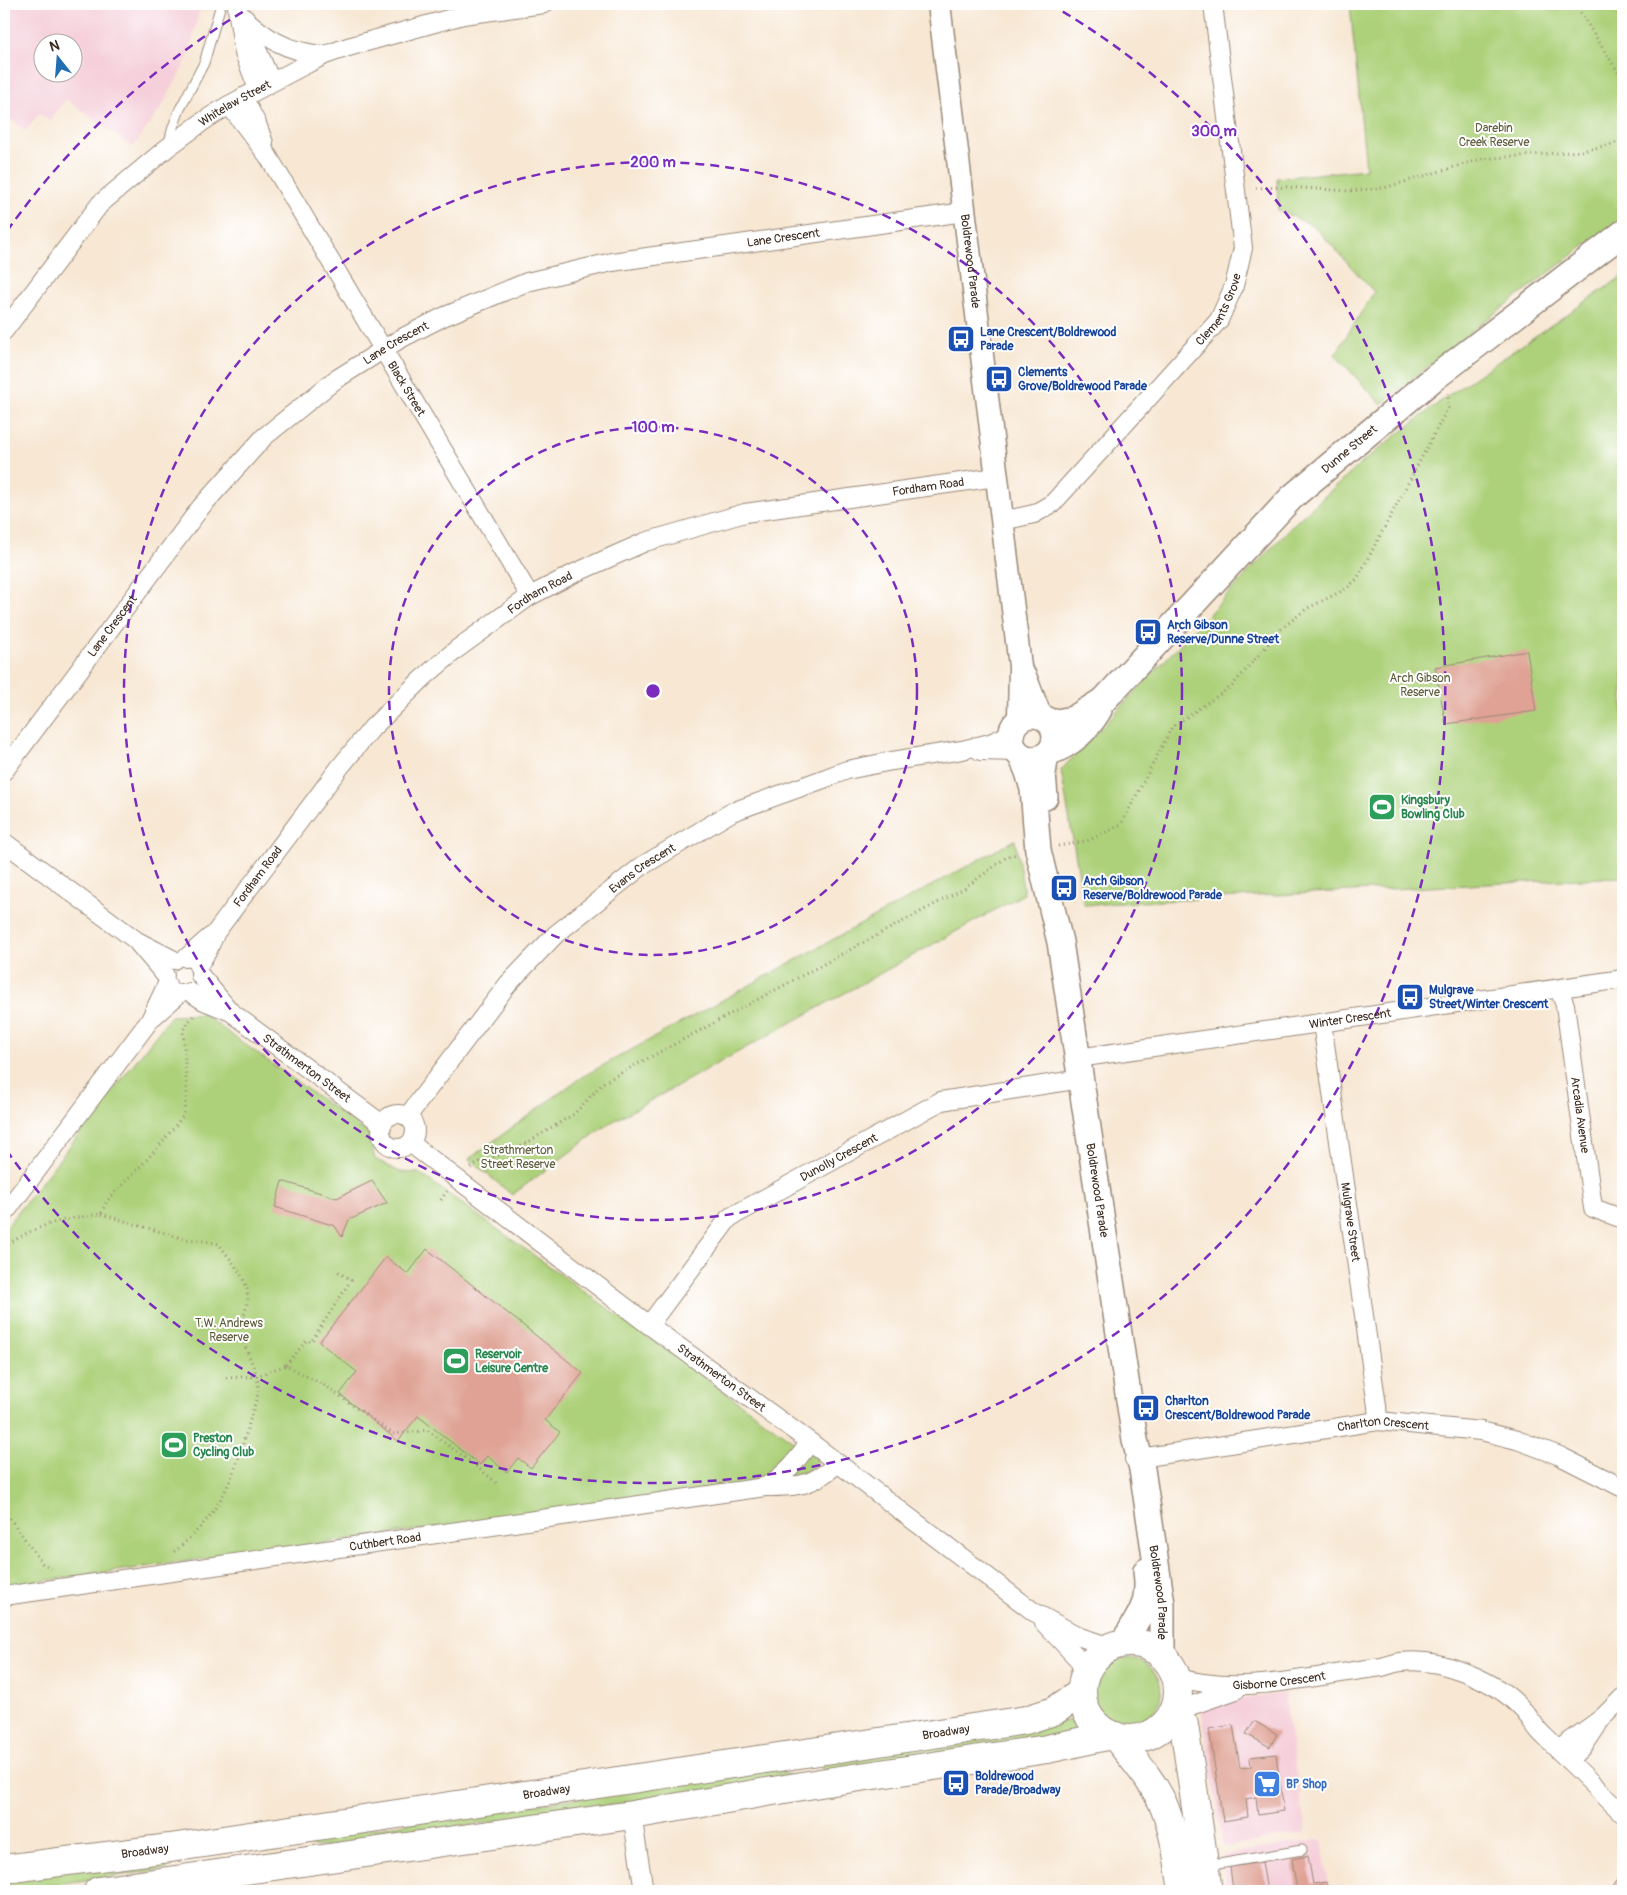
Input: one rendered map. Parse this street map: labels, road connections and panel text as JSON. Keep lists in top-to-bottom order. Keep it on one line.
{"streets":{"main road":["Boldrewood Parade","Dunne Street","Broadway"],"street":["Whitelaw Street","Lane Crescent","Clements Grove","Black Street","Fordham Road","Evans Crescent","Winter Crescent","Strathmerton Street","Arcadia Avenue","Dunolly Crescent","Mulgrave Street","Charlton Crescent","Cuthbert Road","Gisborne Crescent"]},"crossings":[["Whitelaw Street","Black Street"],["Lane Crescent","Boldrewood Parade"],["Lane Crescent","Black Street"],["Boldrewood Parade","Clements Grove"],["Boldrewood Parade","Dunne Street"],["Boldrewood Parade","Fordham Road"],["Boldrewood Parade","Evans Crescent"],["Boldrewood Parade","Winter Crescent"],["Boldrewood Parade","Strathmerton Street"],["Boldrewood Parade","Dunolly Crescent"],["Boldrewood Parade","Charlton Crescent"],["Boldrewood Parade","Gisborne Crescent"],["Boldrewood Parade","Broadway"],["Black Street","Fordham Road"],["Dunne Street","Evans Crescent"],["Fordham Road","Strathmerton Street"],["Evans Crescent","Strathmerton Street"],["Winter Crescent","Arcadia Avenue"],["Winter Crescent","Dunolly Crescent"],["Winter Crescent","Mulgrave Street"],["Strathmerton Street","Dunolly Crescent"],["Strathmerton Street","Cuthbert Road"],["Strathmerton Street","Gisborne Crescent"],["Strathmerton Street","Broadway"],["Mulgrave Street","Charlton Crescent"],["Gisborne Crescent","Broadway"]],"parks":["Darebin Creek Reserve","Arch Gibson Reserve","Strathmerton Street Reserve","T.W. Andrews Reserve"],"places":{"bus stop":["Lane Crescent/Boldrewood Parade","Clements Grove/Boldrewood Parade","Arch Gibson Reserve/Dunne Street","Arch Gibson Reserve/Boldrewood Parade","Mulgrave Street/Winter Crescent","Charlton Crescent/Boldrewood Parade","Boldrewood Parade/Broadway"],"sports":["Kingsbury Bowling Club","Reservoir Leisure Centre","Preston Cycling Club"],"supermarket":["BP Shop"]},"north":"top","rings":["300 m","200 m","100 m"]}
